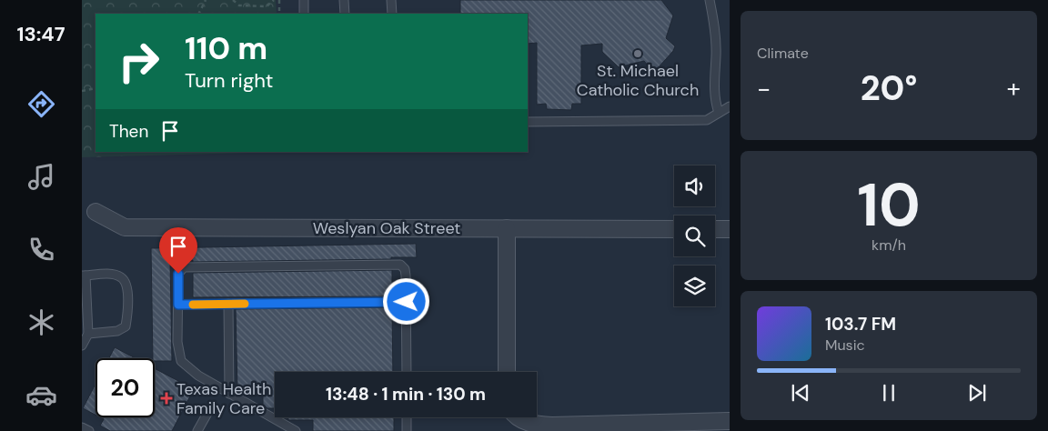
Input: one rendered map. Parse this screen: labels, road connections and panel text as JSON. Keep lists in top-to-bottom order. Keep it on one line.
{"streets":{"street":["Weslyan Oak Street"]},"places":{"other":["St. Michael Catholic Church"],"health":["Texas Health Family Care"]},"page":{"tabs":"13:47","tile":["Climate",["10","km/h"]],"turn":["110 m","Turn right"],"heat":["−","20°","+"],"then":"Then","song":["103.7 FM","Music"],"limit":"20","trip":"13:48 · 1 min · 130 m"}}
